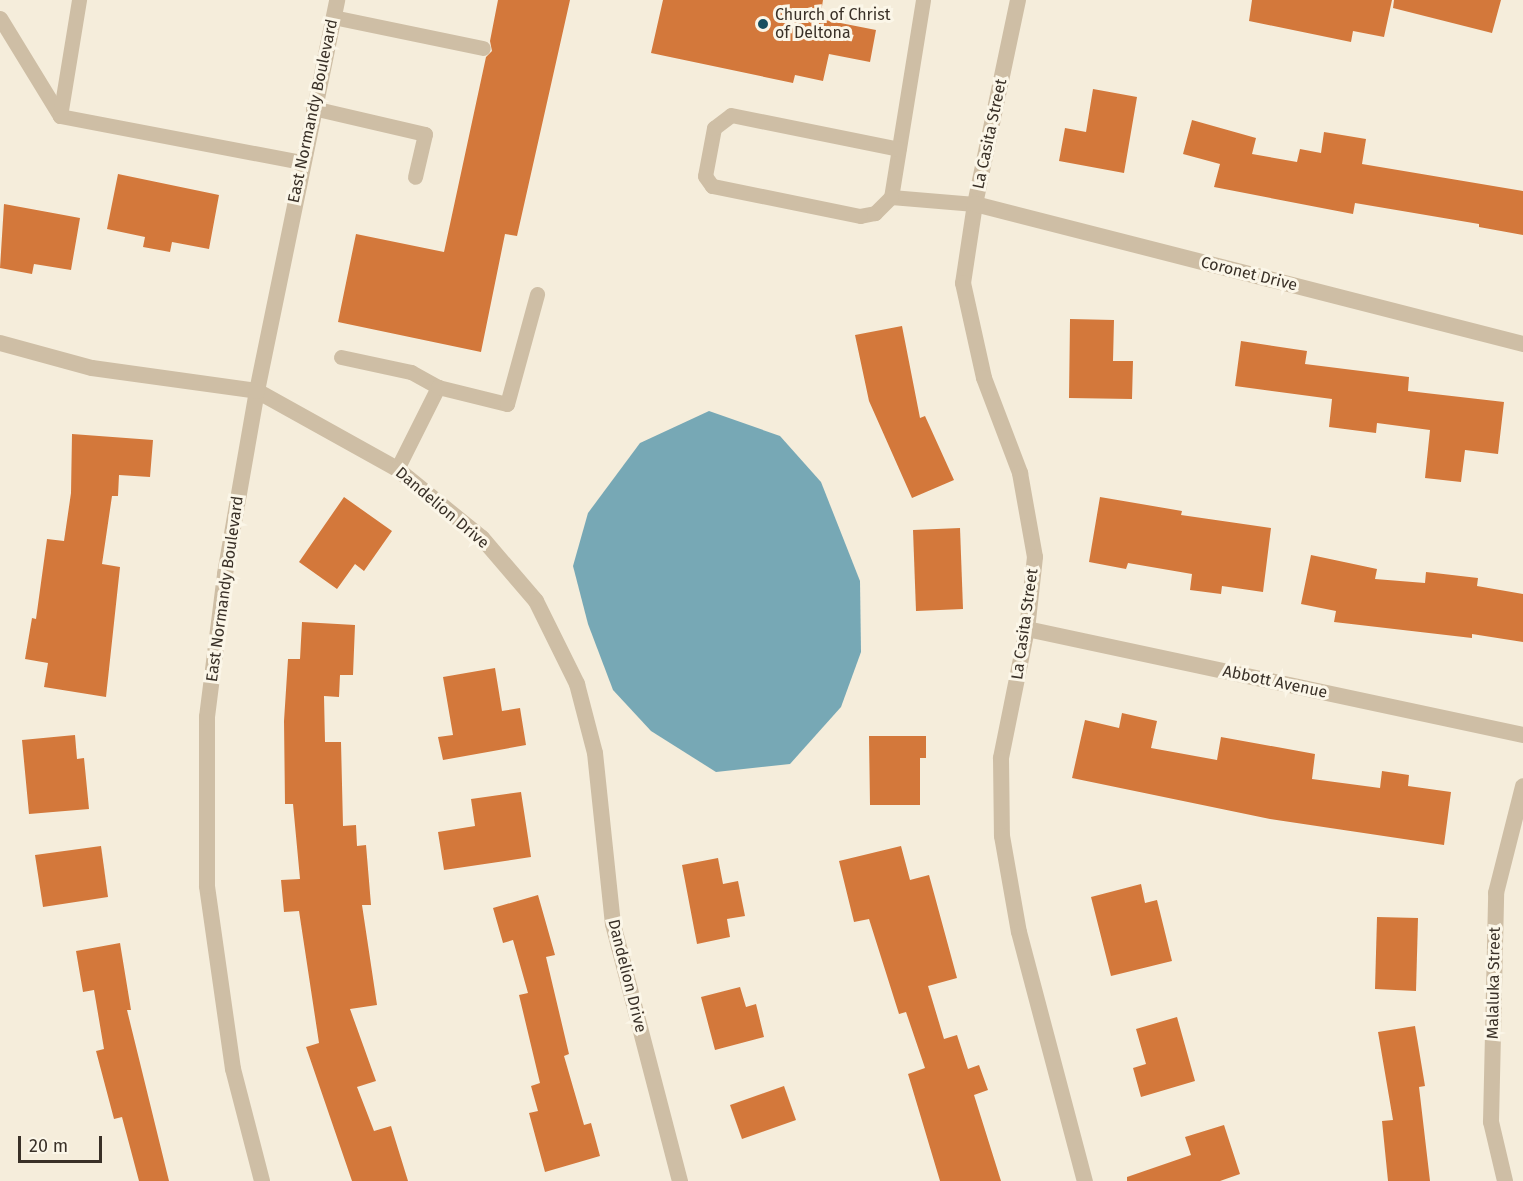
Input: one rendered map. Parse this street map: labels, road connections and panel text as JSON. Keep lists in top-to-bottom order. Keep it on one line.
{"streets":{"street":["East Normandy Boulevard","La Casita Street","Coronet Drive","Dandelion Drive","Abbott Avenue","Malaluka Street"]},"crossings":[["East Normandy Boulevard","Dandelion Drive"],["La Casita Street","Coronet Drive"],["La Casita Street","Abbott Avenue"]],"places":["Church of Christ of Deltona"],"scale_bar":"20 m"}
